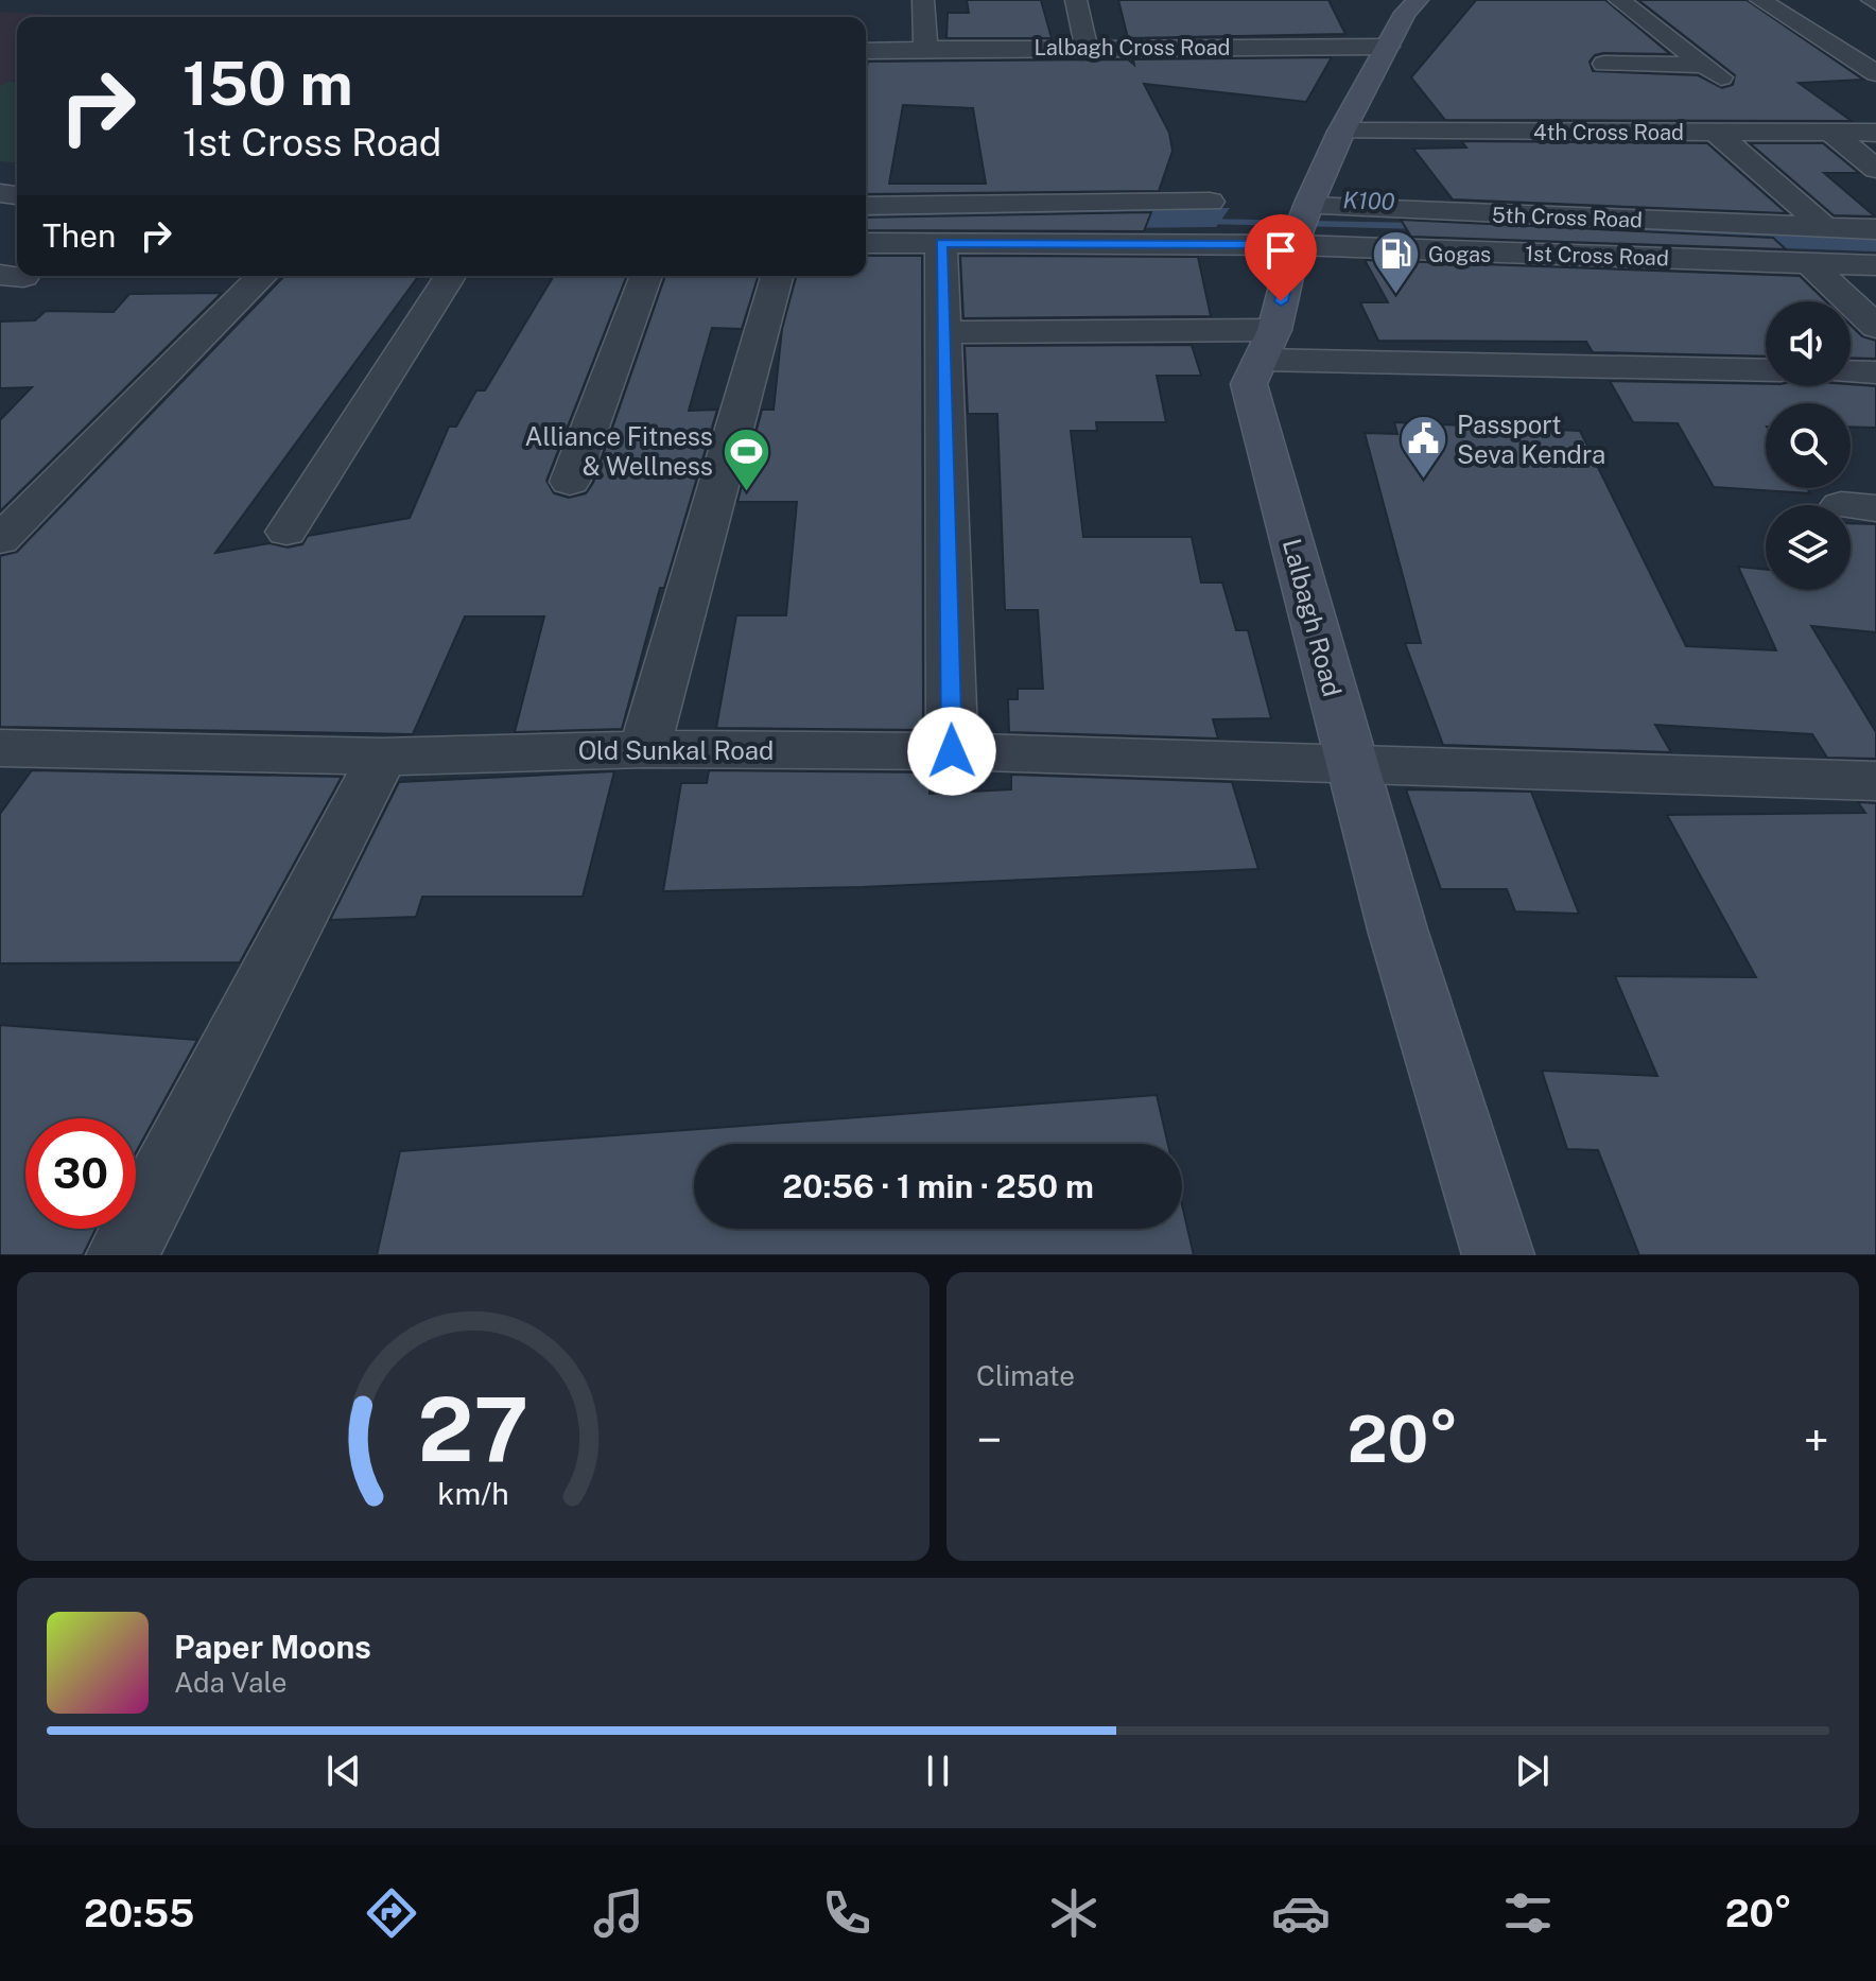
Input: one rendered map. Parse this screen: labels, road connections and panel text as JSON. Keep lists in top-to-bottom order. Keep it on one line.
{"streets":{"main road":["Lalbagh Road"],"street":["Lalbagh Cross Road","4th Cross Road","5th Cross Road","1st Cross Road","Old Sunkal Road"]},"crossings":[["Lalbagh Cross Road","Lalbagh Road"],["4th Cross Road","Lalbagh Road"],["5th Cross Road","1st Cross Road"],["5th Cross Road","Lalbagh Road"],["1st Cross Road","Lalbagh Road"],["Lalbagh Road","Old Sunkal Road"]],"water":["K100"],"places":{"fuel station":["Gogas"],"public building":["Passport Seva Kendra"],"sports":["Alliance Fitness & Wellness"]},"page":{"turn":["150 m","1st Cross Road"],"then":"Then","limit":"30","trip":"20:56 · 1 min · 250 m","tile":"Climate","heat":["−","20°","+"],"song":["Paper Moons","Ada Vale"],"tabs":["20:55","20°"],"gauge":["27","km/h"]}}
